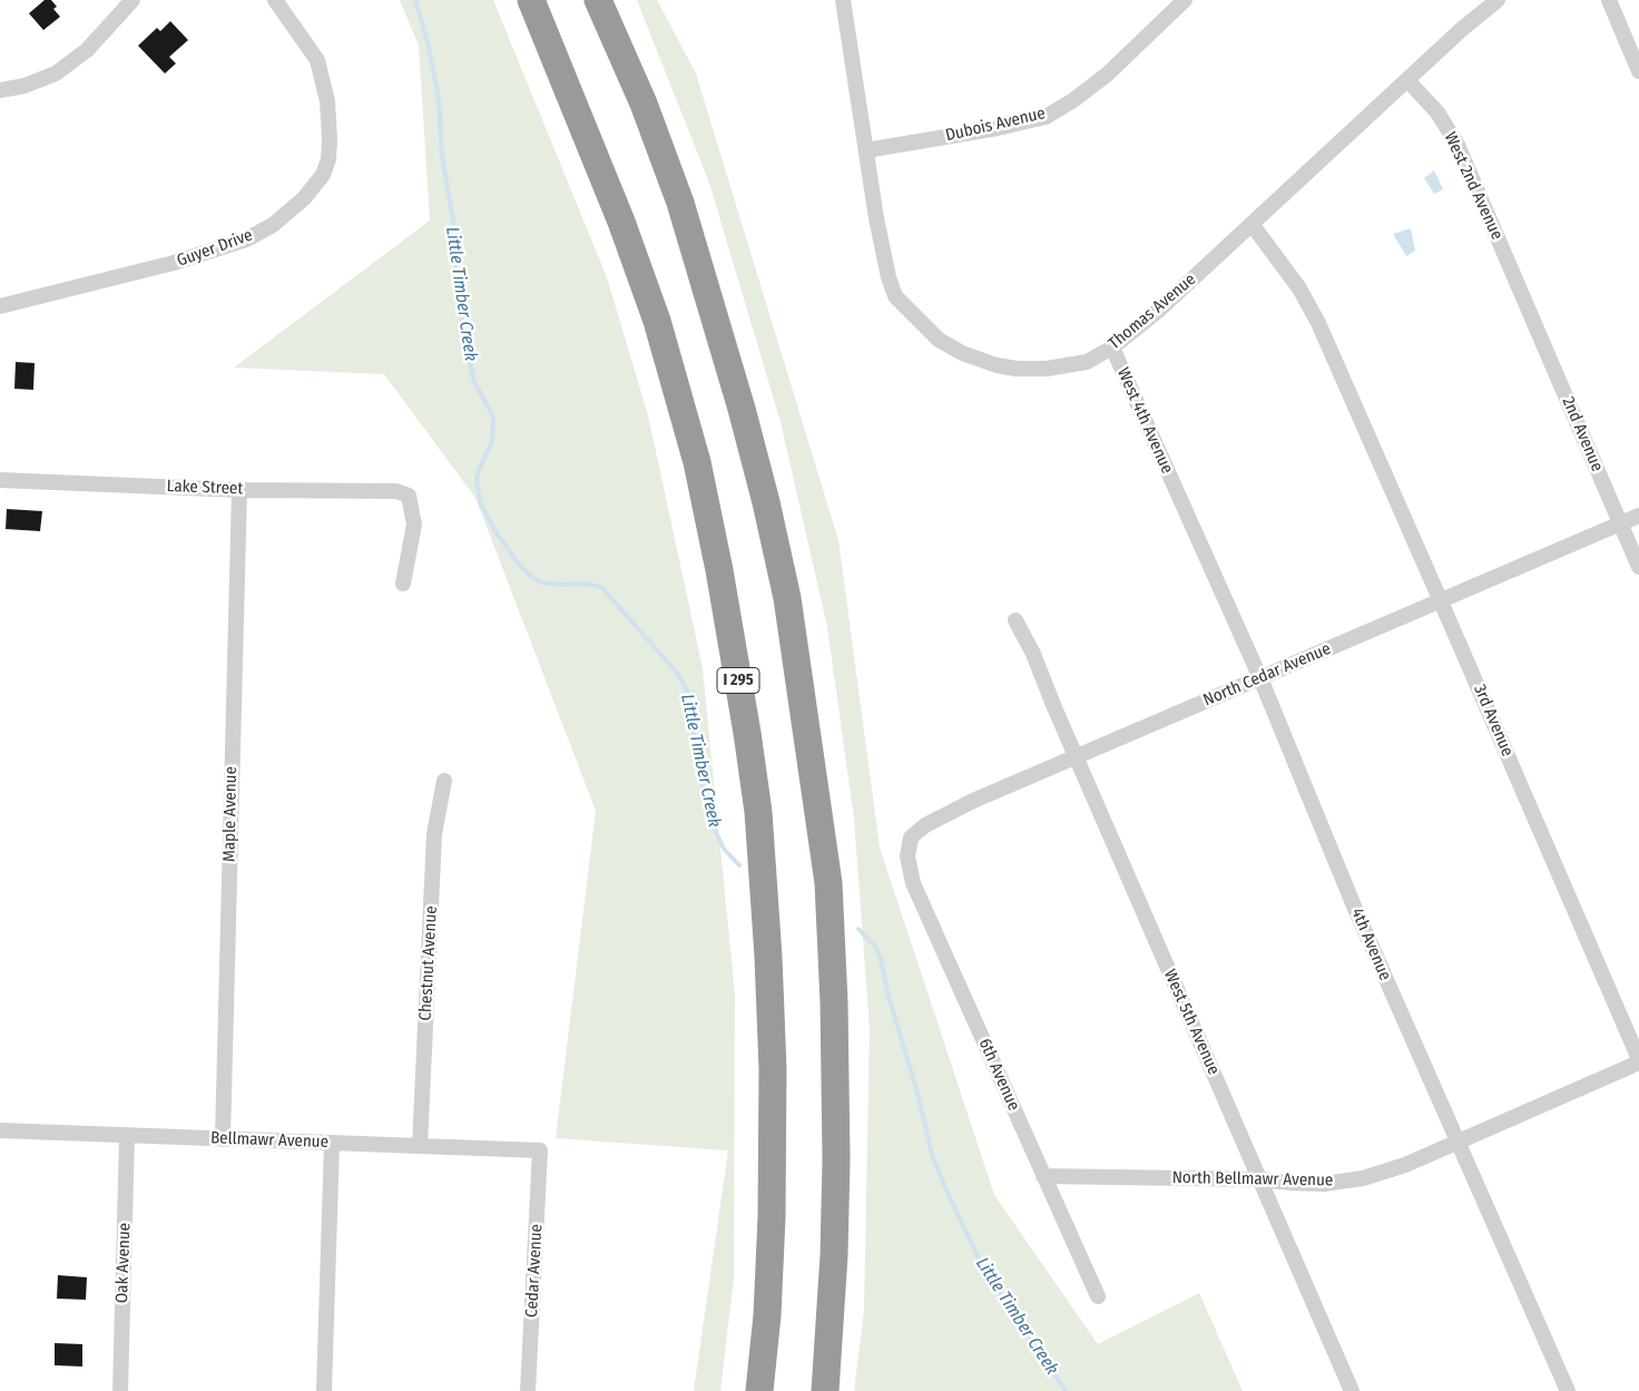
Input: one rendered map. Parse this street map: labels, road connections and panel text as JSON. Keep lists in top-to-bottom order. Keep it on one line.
{"streets":{"highway":["I 295"],"street":["Dubois Avenue","West 2nd Avenue","Guyer Drive","Thomas Avenue","West 4th Avenue","2nd Avenue","Lake Street","North Cedar Avenue","3rd Avenue","Maple Avenue","4th Avenue","Chestnut Avenue","West 5th Avenue","6th Avenue","Bellmawr Avenue","North Bellmawr Avenue","Oak Avenue","Cedar Avenue"]},"crossings":[["Dubois Avenue","Thomas Avenue"],["West 2nd Avenue","Thomas Avenue"],["West 2nd Avenue","2nd Avenue"],["Thomas Avenue","West 4th Avenue"],["Thomas Avenue","3rd Avenue"],["West 4th Avenue","4th Avenue"],["2nd Avenue","North Cedar Avenue"],["Lake Street","Maple Avenue"],["North Cedar Avenue","3rd Avenue"],["North Cedar Avenue","4th Avenue"],["North Cedar Avenue","West 5th Avenue"],["North Cedar Avenue","6th Avenue"],["3rd Avenue","North Bellmawr Avenue"],["Maple Avenue","Bellmawr Avenue"],["4th Avenue","North Bellmawr Avenue"],["Chestnut Avenue","Bellmawr Avenue"],["West 5th Avenue","North Bellmawr Avenue"],["6th Avenue","North Bellmawr Avenue"],["Bellmawr Avenue","Oak Avenue"],["Bellmawr Avenue","Cedar Avenue"]],"water":["Little Timber Creek"]}
